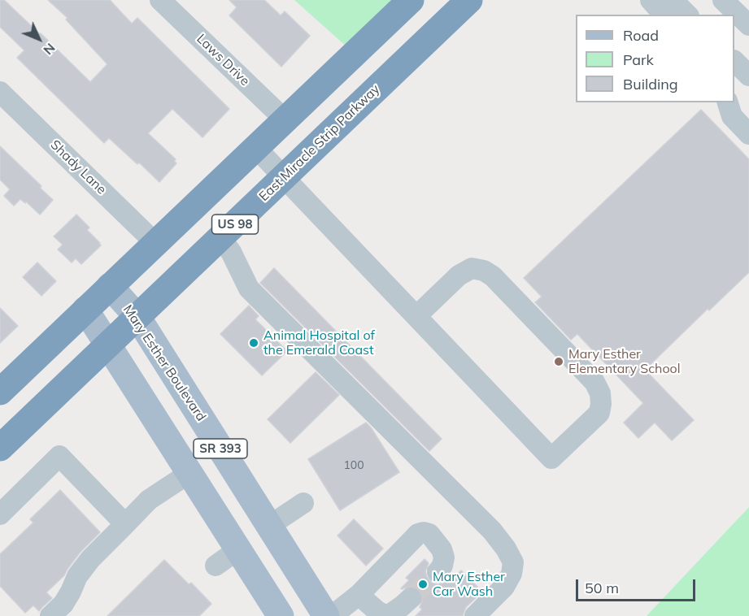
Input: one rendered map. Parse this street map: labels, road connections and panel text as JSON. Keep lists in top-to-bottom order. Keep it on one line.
{"streets":{"highway":["East Miracle Strip Parkway","US 98"],"main road":["Mary Esther Boulevard","SR 393"],"street":["Laws Drive","Shady Lane"]},"crossings":[["Laws Drive","US 98"],["East Miracle Strip Parkway","Mary Esther Boulevard"],["East Miracle Strip Parkway","SR 393"],["Shady Lane","US 98"],["US 98","Mary Esther Boulevard"],["US 98","SR 393"]],"places":["Animal Hospital of the Emerald Coast","Mary Esther Elementary School","Mary Esther Car Wash"],"house_numbers":["100"],"legend":["Road","Park","Building"],"scale_bar":"50 m","north":"bottom right"}
